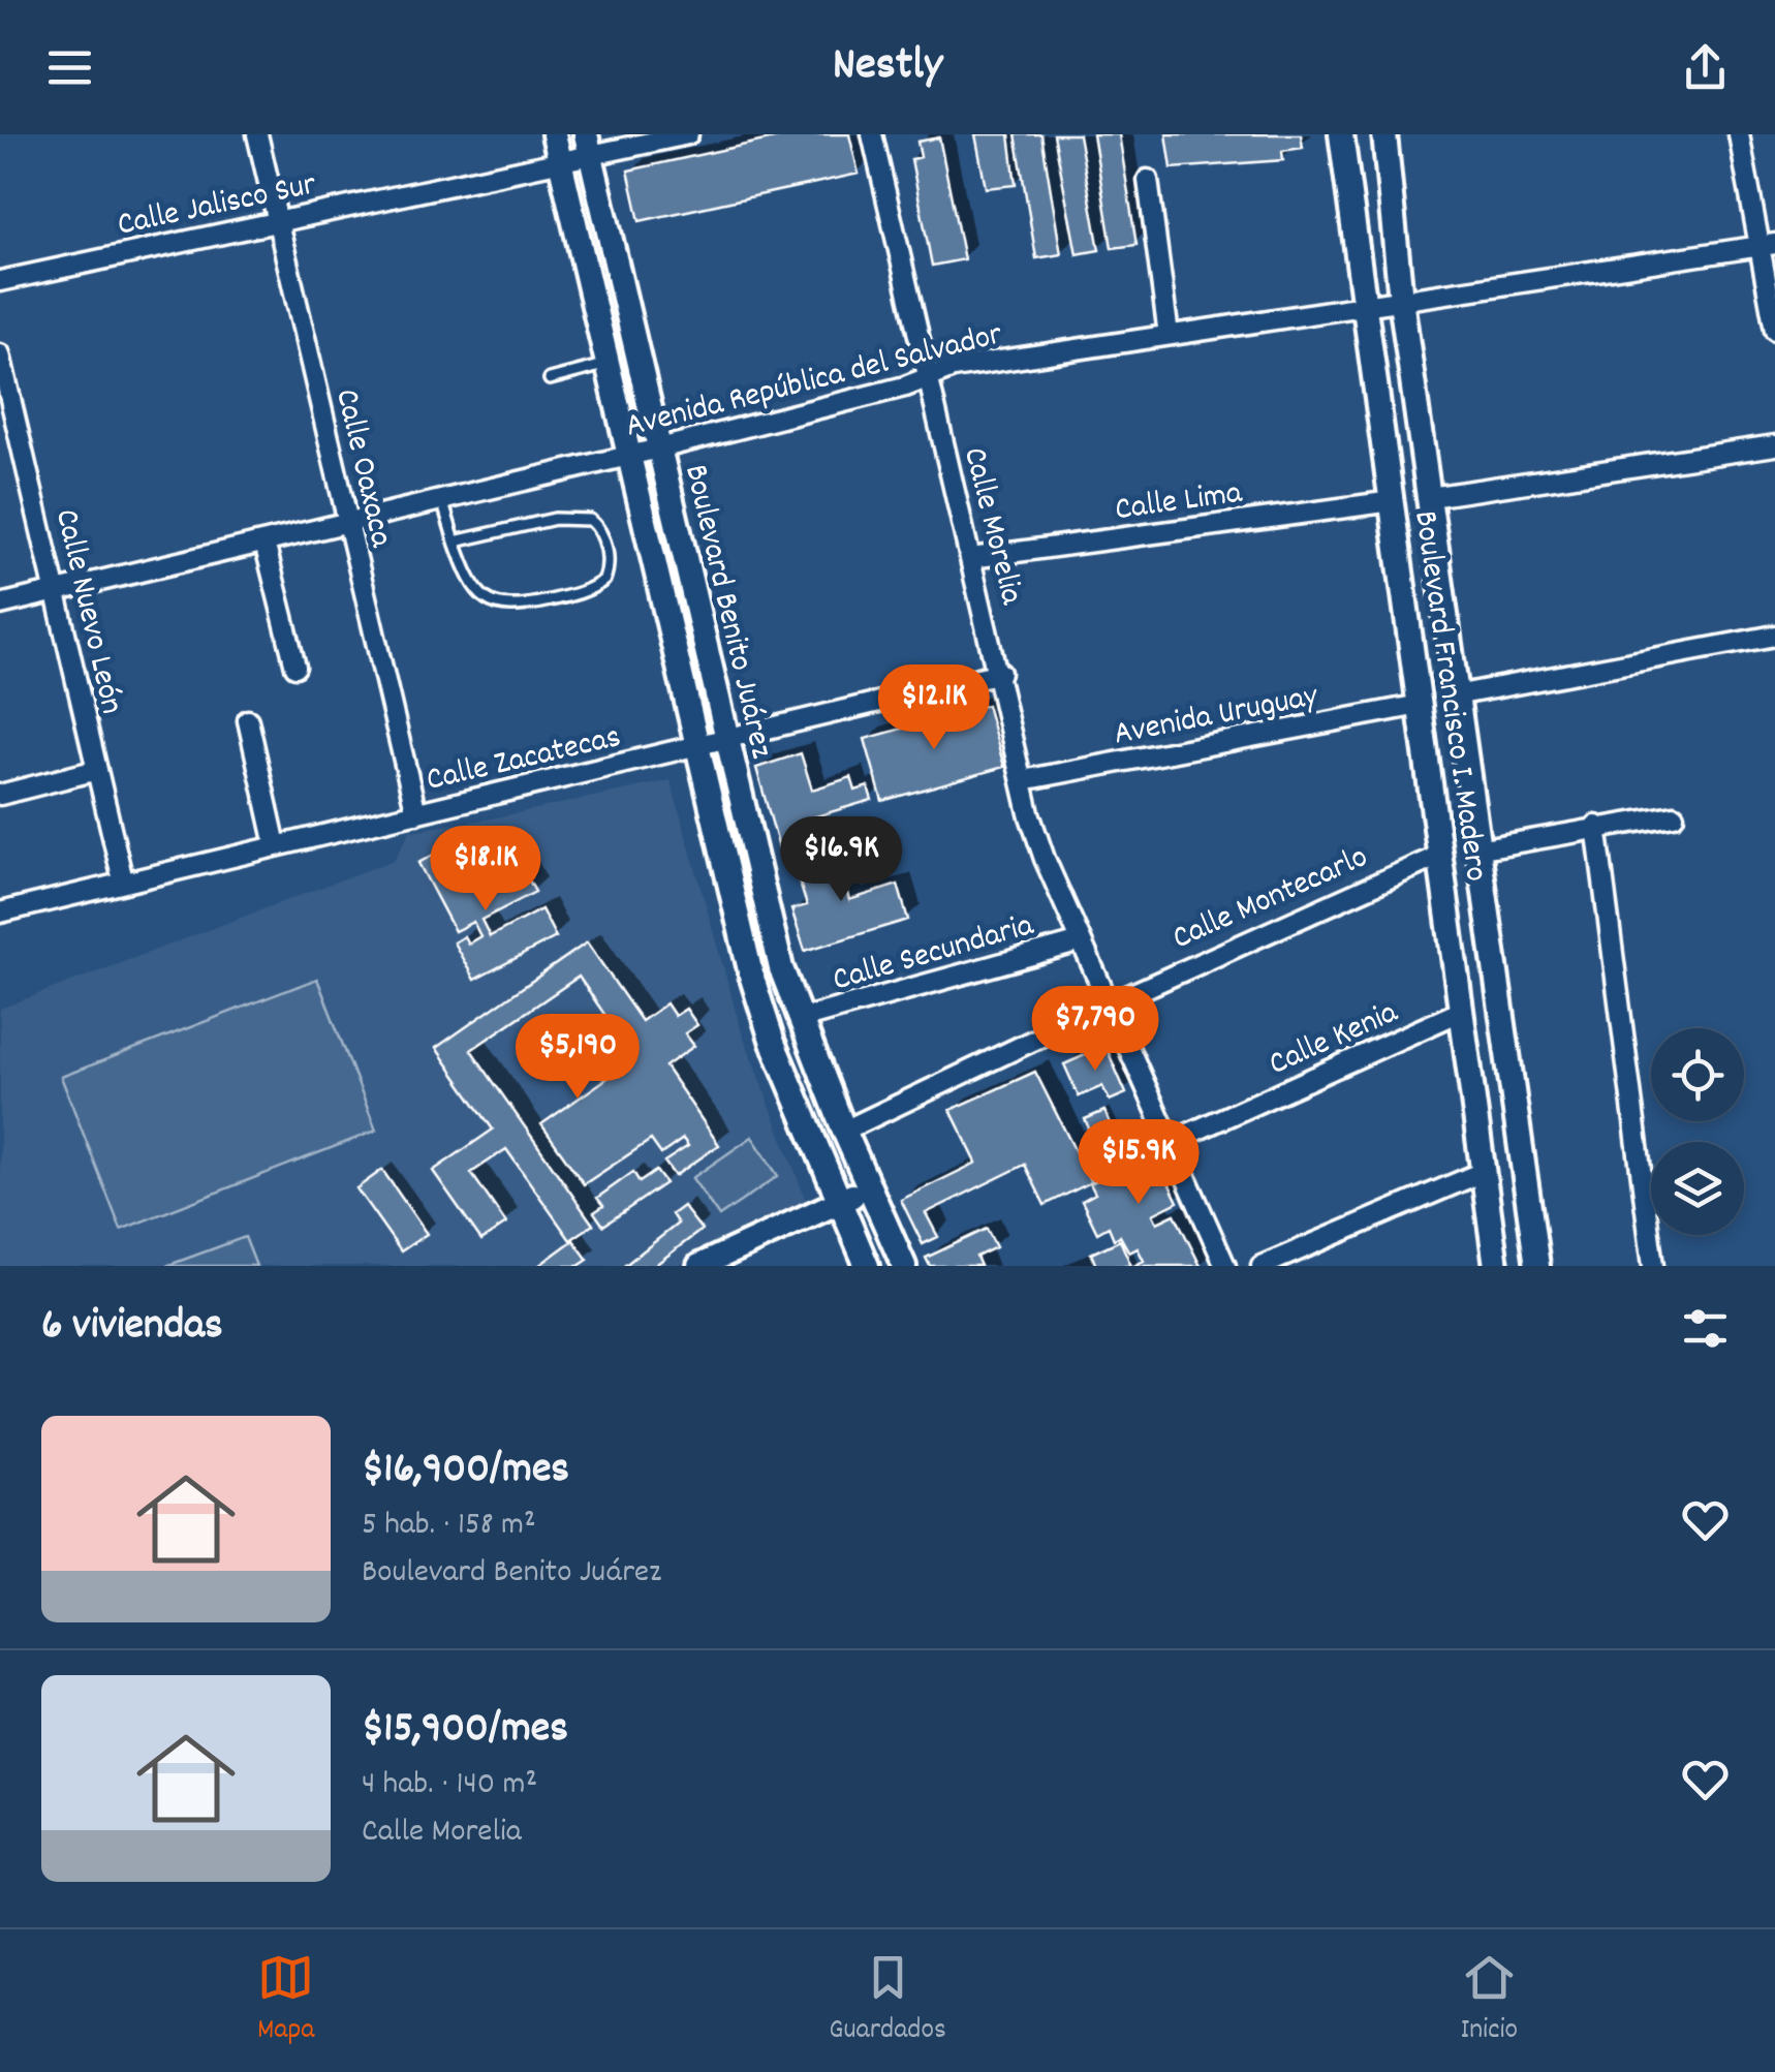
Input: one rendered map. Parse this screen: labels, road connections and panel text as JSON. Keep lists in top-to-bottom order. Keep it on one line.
{"streets":{"main road":["Boulevard Benito Juárez","Boulevard Francisco I. Madero"],"street":["Calle Jalisco Sur","Avenida República del Salvador","Calle Oaxaca","Calle Lima","Calle Morelia","Calle Nuevo León","Avenida Uruguay","Calle Zacatecas","Calle Montecarlo","Calle Secundaria","Calle Kenia"]},"crossings":[["Calle Jalisco Sur","Calle Oaxaca"],["Calle Jalisco Sur","Boulevard Benito Juárez"],["Avenida República del Salvador","Calle Oaxaca"],["Avenida República del Salvador","Calle Morelia"],["Avenida República del Salvador","Calle Nuevo León"],["Avenida República del Salvador","Boulevard Benito Juárez"],["Avenida República del Salvador","Boulevard Francisco I. Madero"],["Calle Oaxaca","Calle Zacatecas"],["Calle Lima","Calle Morelia"],["Calle Lima","Boulevard Francisco I. Madero"],["Calle Morelia","Avenida Uruguay"],["Calle Morelia","Calle Zacatecas"],["Calle Morelia","Calle Montecarlo"],["Calle Morelia","Calle Secundaria"],["Calle Morelia","Calle Kenia"],["Calle Nuevo León","Calle Zacatecas"],["Boulevard Benito Juárez","Calle Zacatecas"],["Boulevard Benito Juárez","Calle Montecarlo"],["Boulevard Benito Juárez","Calle Secundaria"],["Boulevard Francisco I. Madero","Avenida Uruguay"],["Boulevard Francisco I. Madero","Calle Montecarlo"],["Boulevard Francisco I. Madero","Calle Kenia"]],"page":{"header":"Nestly","price":["$12.1K","$16.9K","$18.1K","$7,790","$5,190","$15.9K"],"heading":"6 viviendas","list":[{"name":"$16,900/mes","note":"5 hab. · 158 m² · Boulevard Benito Juárez"},{"name":"$15,900/mes","note":"4 hab. · 140 m² · Calle Morelia"}],"tabs":["Mapa","Guardados","Inicio"]}}
